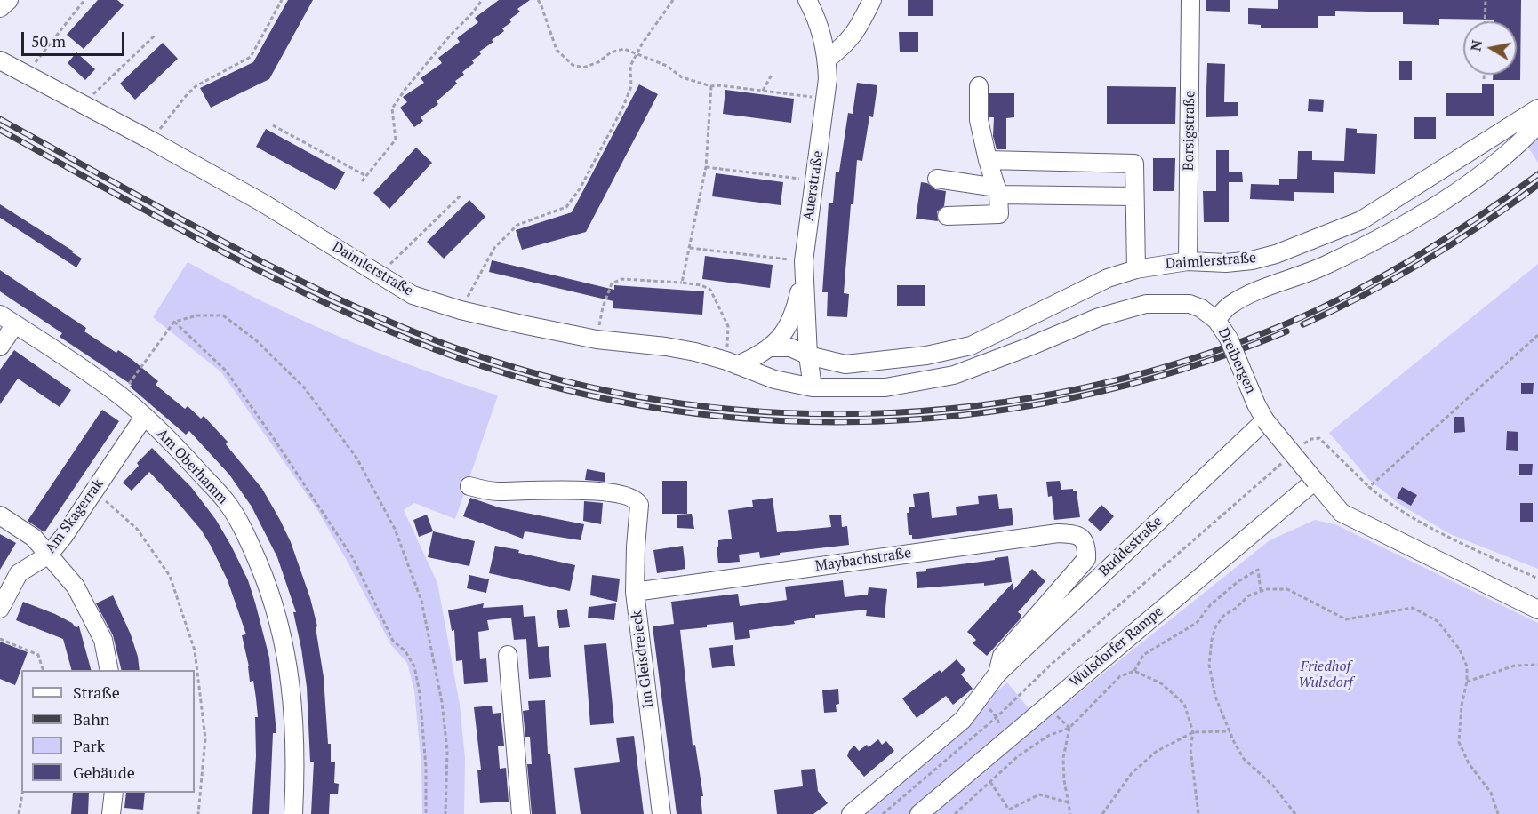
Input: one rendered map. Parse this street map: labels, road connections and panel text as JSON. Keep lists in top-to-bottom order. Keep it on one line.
{"streets":{"street":["Borsigstraße","Auerstraße","Daimlerstraße","Dreibergen","Am Oberhamm","Am Skagerrak","Buddestraße","Maybachstraße","Wulsdorfer Rampe","Im Gleisdreieck"]},"crossings":[["Borsigstraße","Daimlerstraße"],["Auerstraße","Daimlerstraße"],["Auerstraße","Dreibergen"],["Daimlerstraße","Dreibergen"],["Dreibergen","Buddestraße"],["Dreibergen","Wulsdorfer Rampe"],["Am Oberhamm","Am Skagerrak"],["Buddestraße","Maybachstraße"],["Maybachstraße","Im Gleisdreieck"]],"parks":["Friedhof Wulsdorf"],"legend":["Straße","Bahn","Park","Gebäude"],"scale_bar":"50 m","north":"left"}
